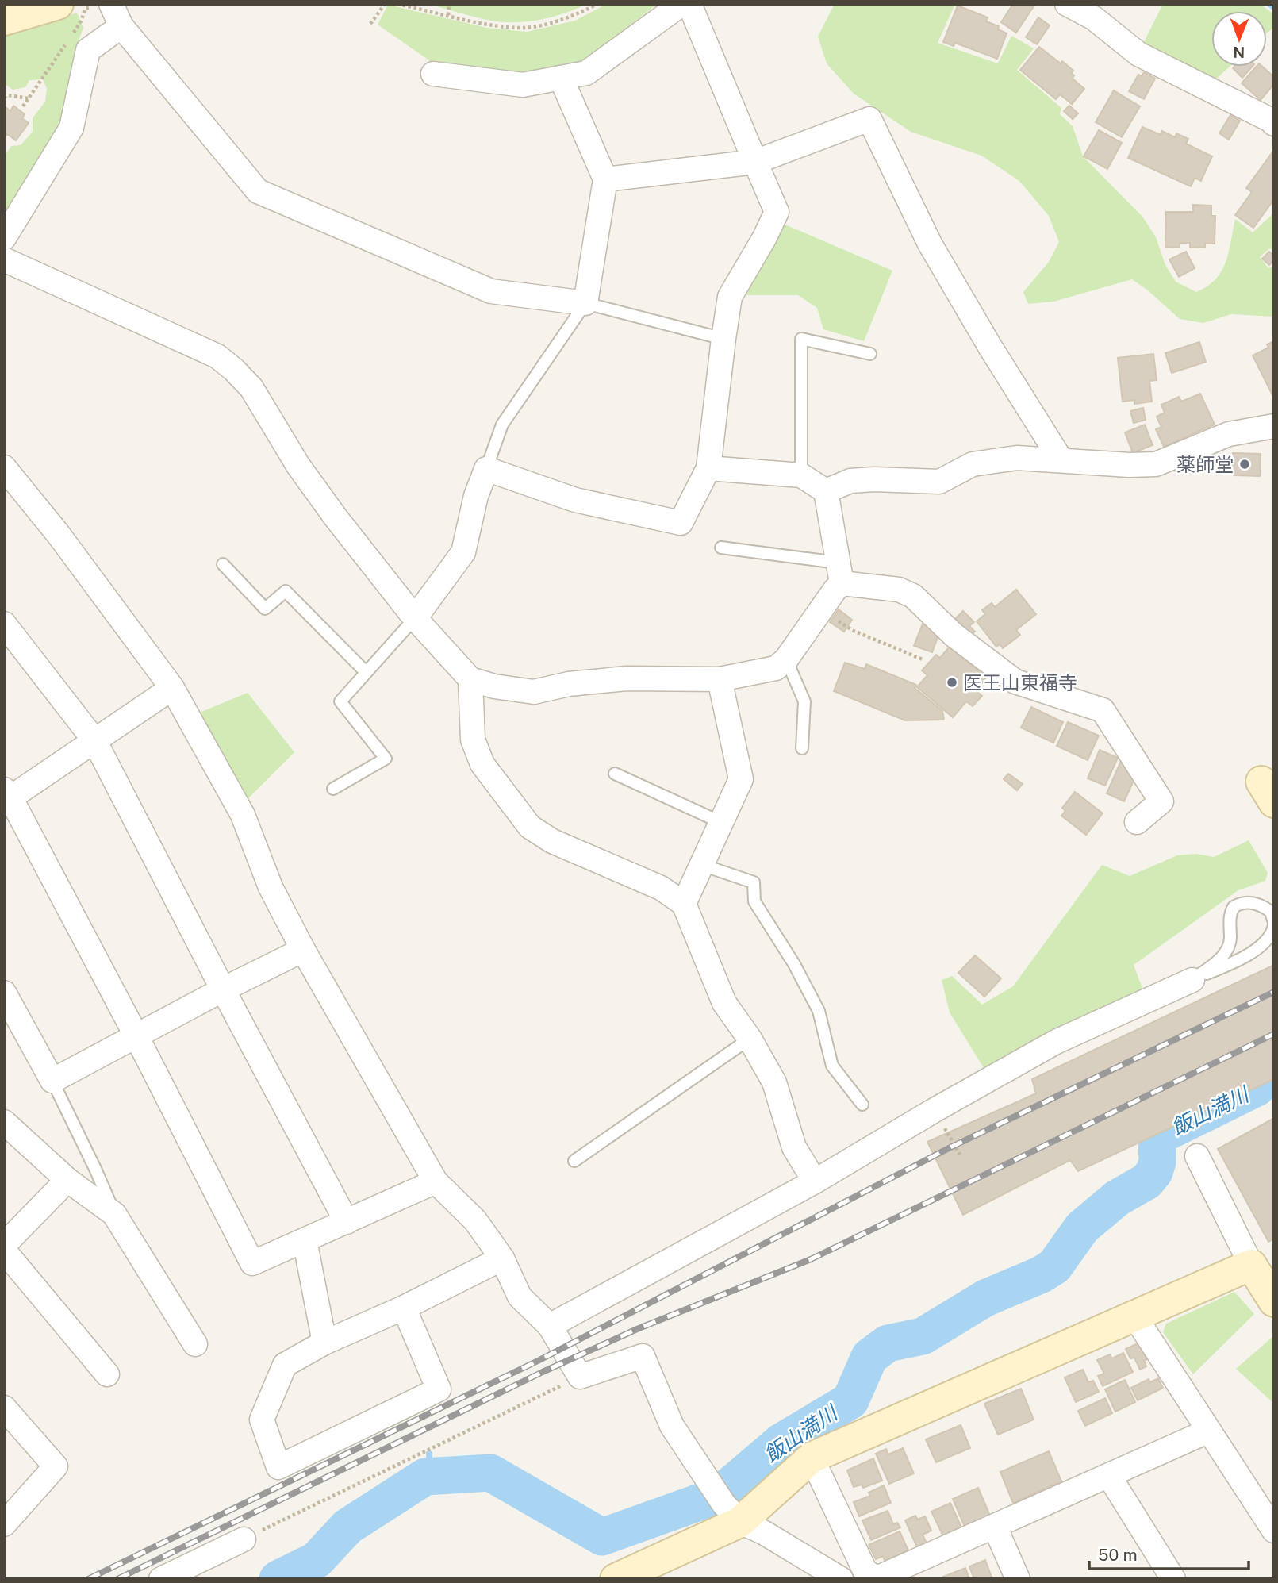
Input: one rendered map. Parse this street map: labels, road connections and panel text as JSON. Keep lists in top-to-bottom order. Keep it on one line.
{"water":["飯山満川"],"places":["薬師堂","医王山東福寺"],"scale_bar":"50 m","north":"bottom"}
